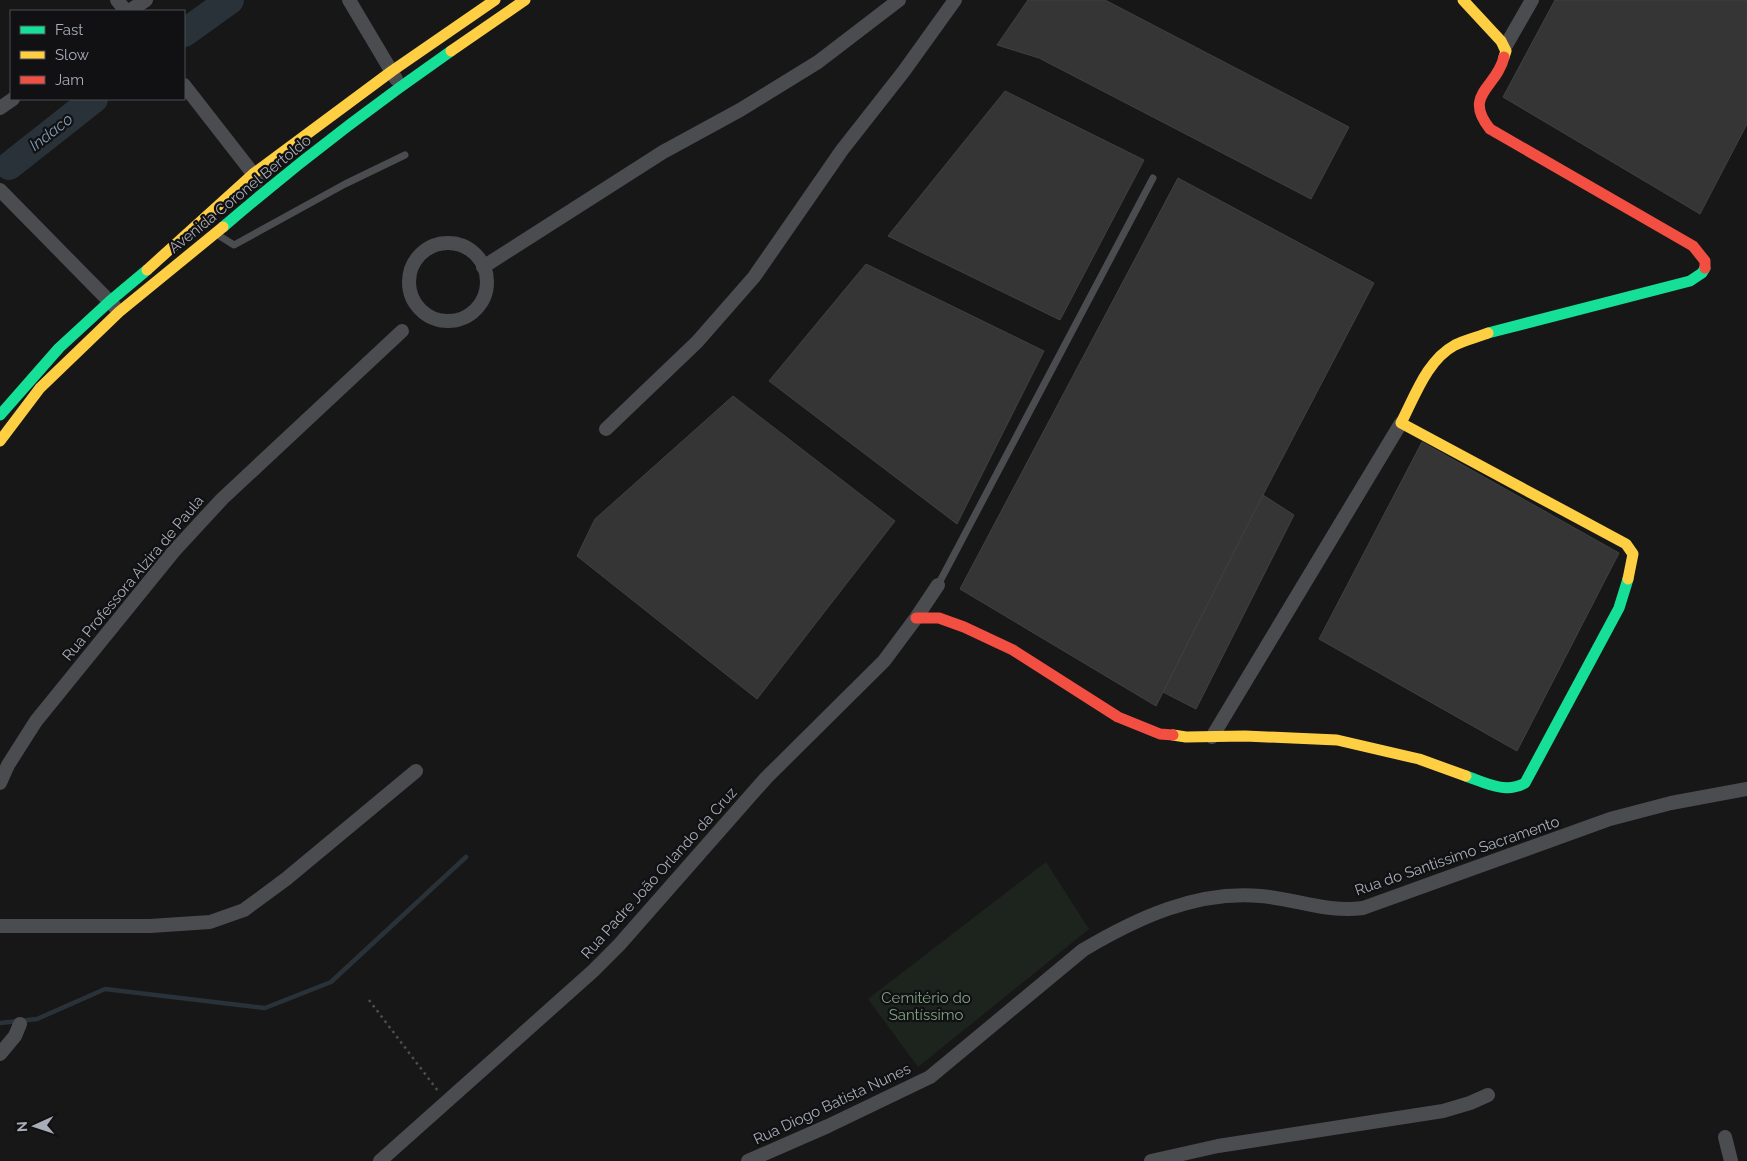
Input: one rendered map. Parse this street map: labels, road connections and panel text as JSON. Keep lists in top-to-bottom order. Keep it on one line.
{"streets":{"street":["Avenida Coronel Bertoldo","Rua Professora Alzira de Paula","Rua do Santissimo Sacramento","Rua Padre João Orlando da Cruz","Rua Diogo Batista Nunes"]},"crossings":[["Rua do Santissimo Sacramento","Rua Diogo Batista Nunes"]],"water":["Indaco"],"parks":["Cemitério do Santíssimo"],"legend":["Fast","Slow","Jam"],"north":"left"}
